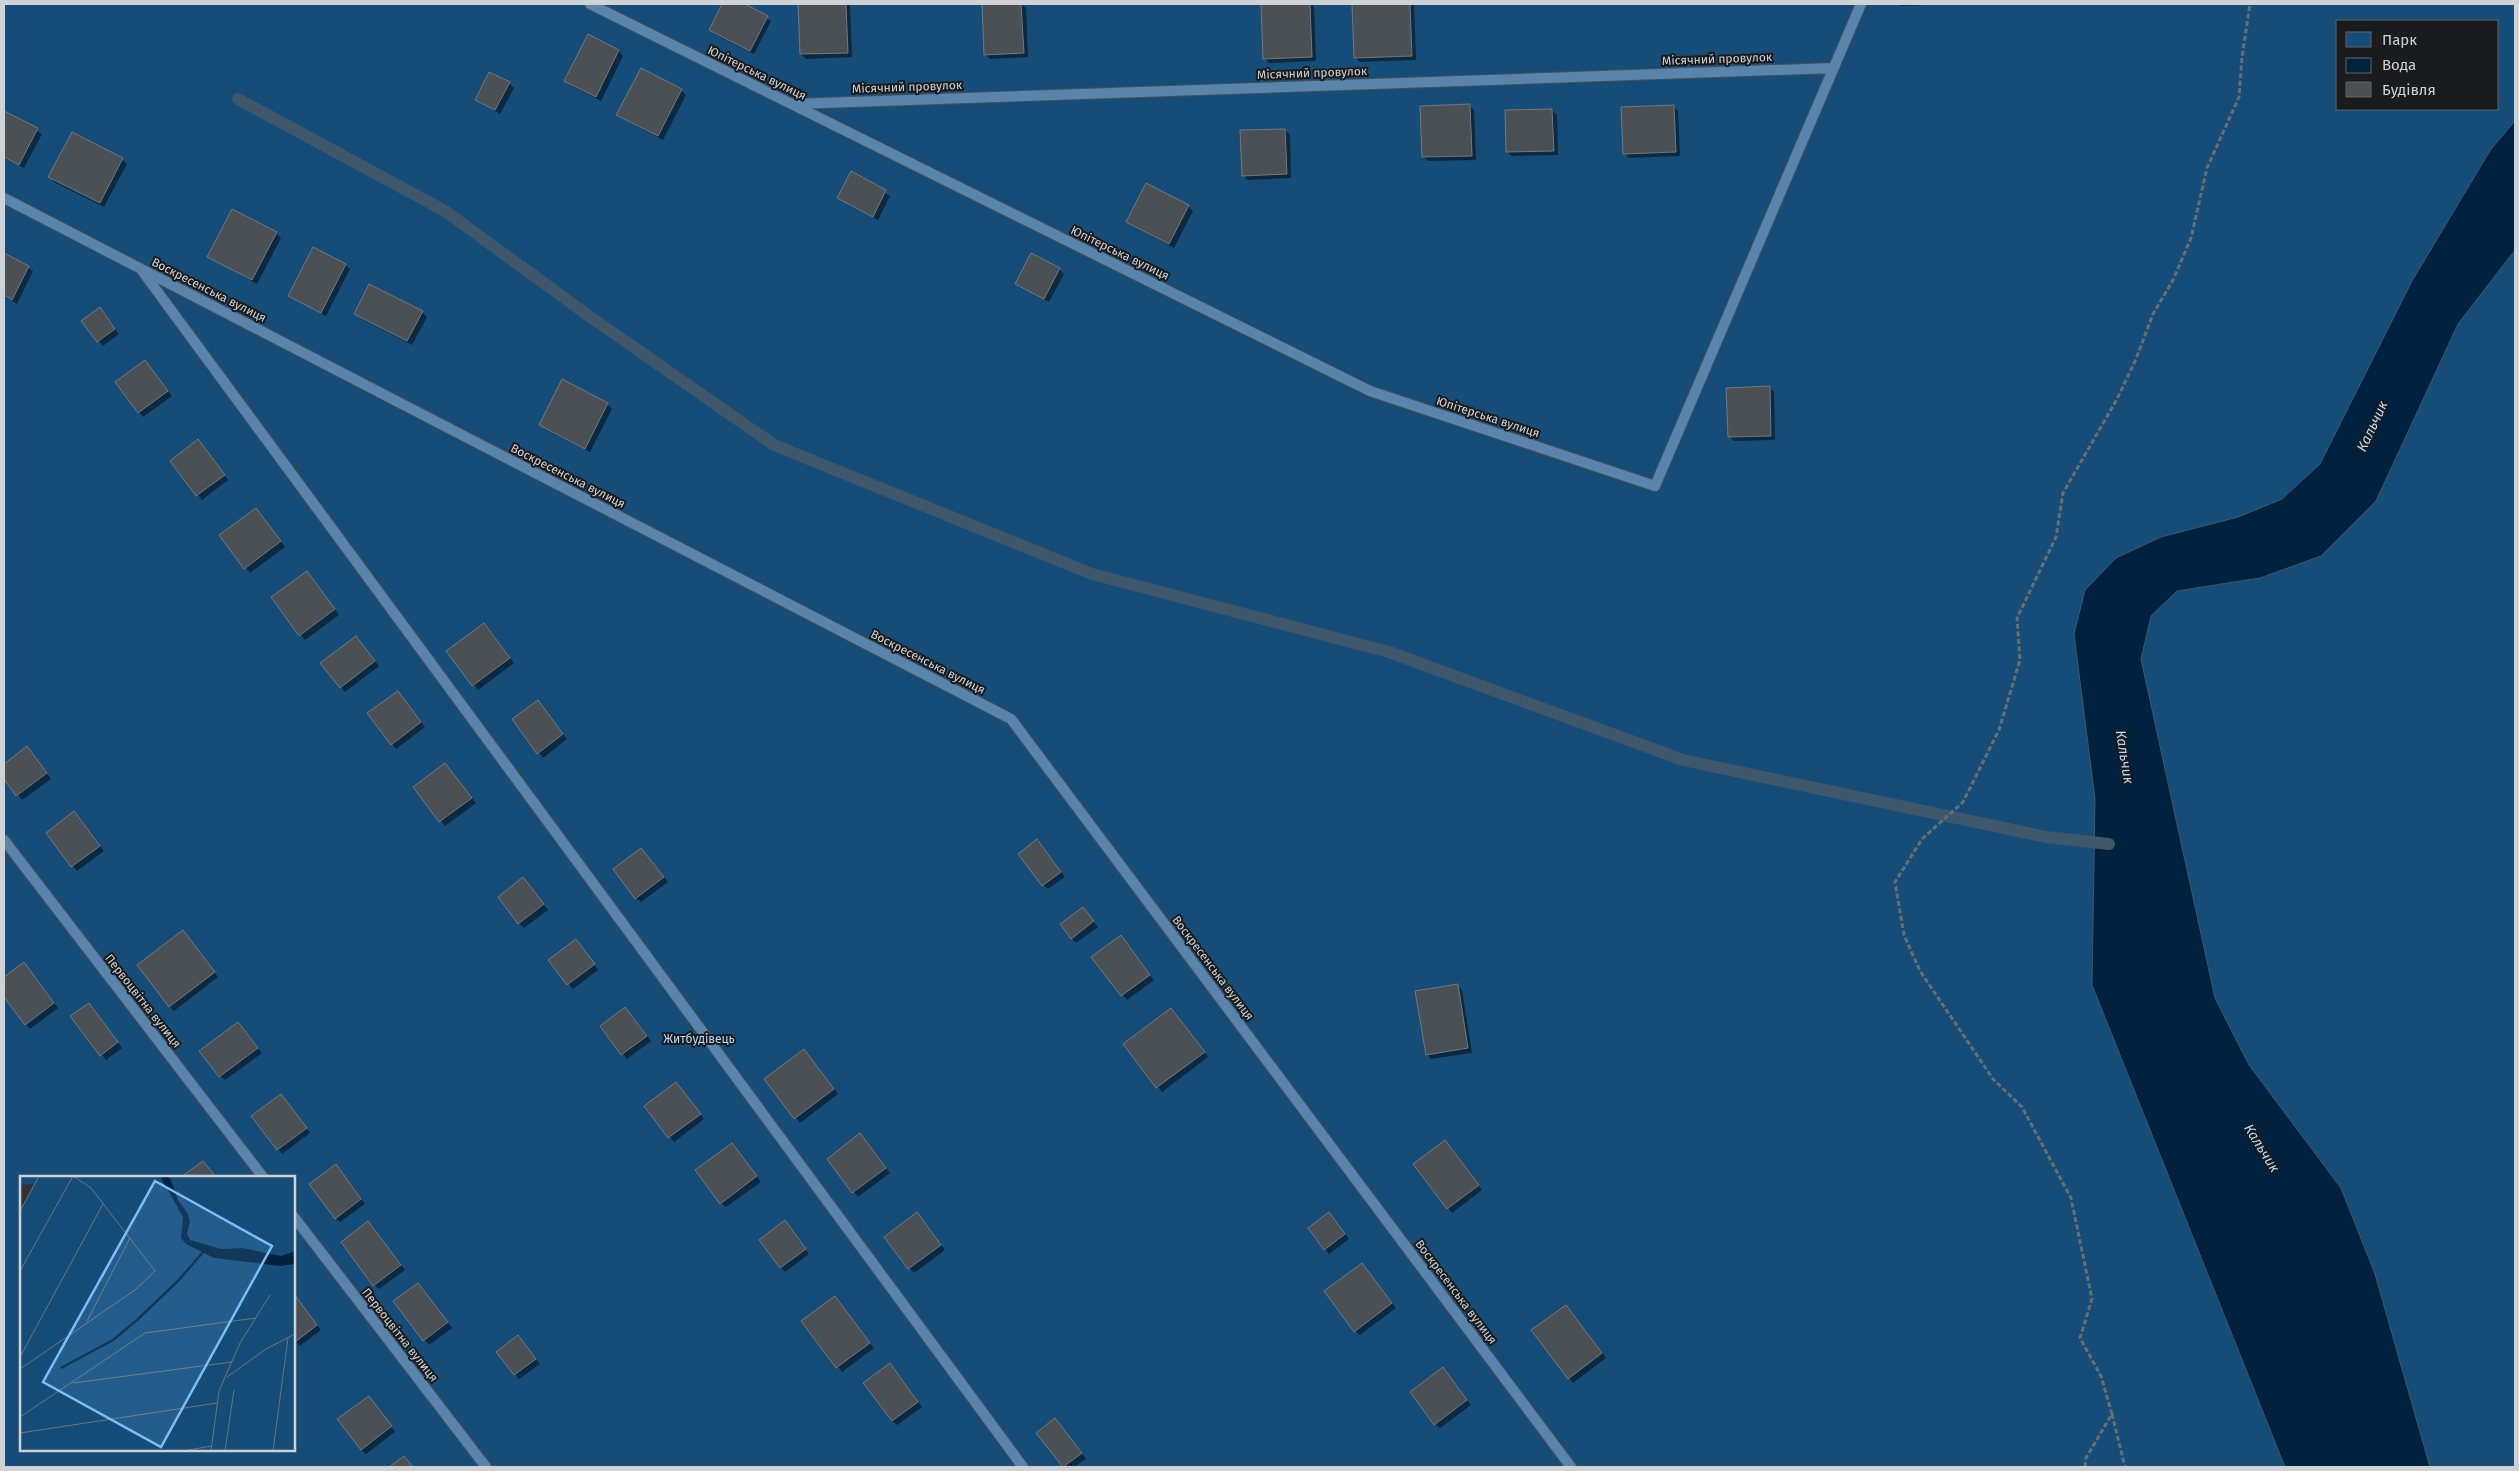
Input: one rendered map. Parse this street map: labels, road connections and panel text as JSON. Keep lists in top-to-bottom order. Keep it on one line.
{"streets":{"lane":["Місячний провулок","Юпітерська вулиця","Воскресенська вулиця","Первоцвітна вулиця"]},"crossings":[["Місячний провулок","Юпітерська вулиця"]],"water":["Кальчик"],"parks":["Житбудівець"],"legend":["Парк","Вода","Будівля"]}
